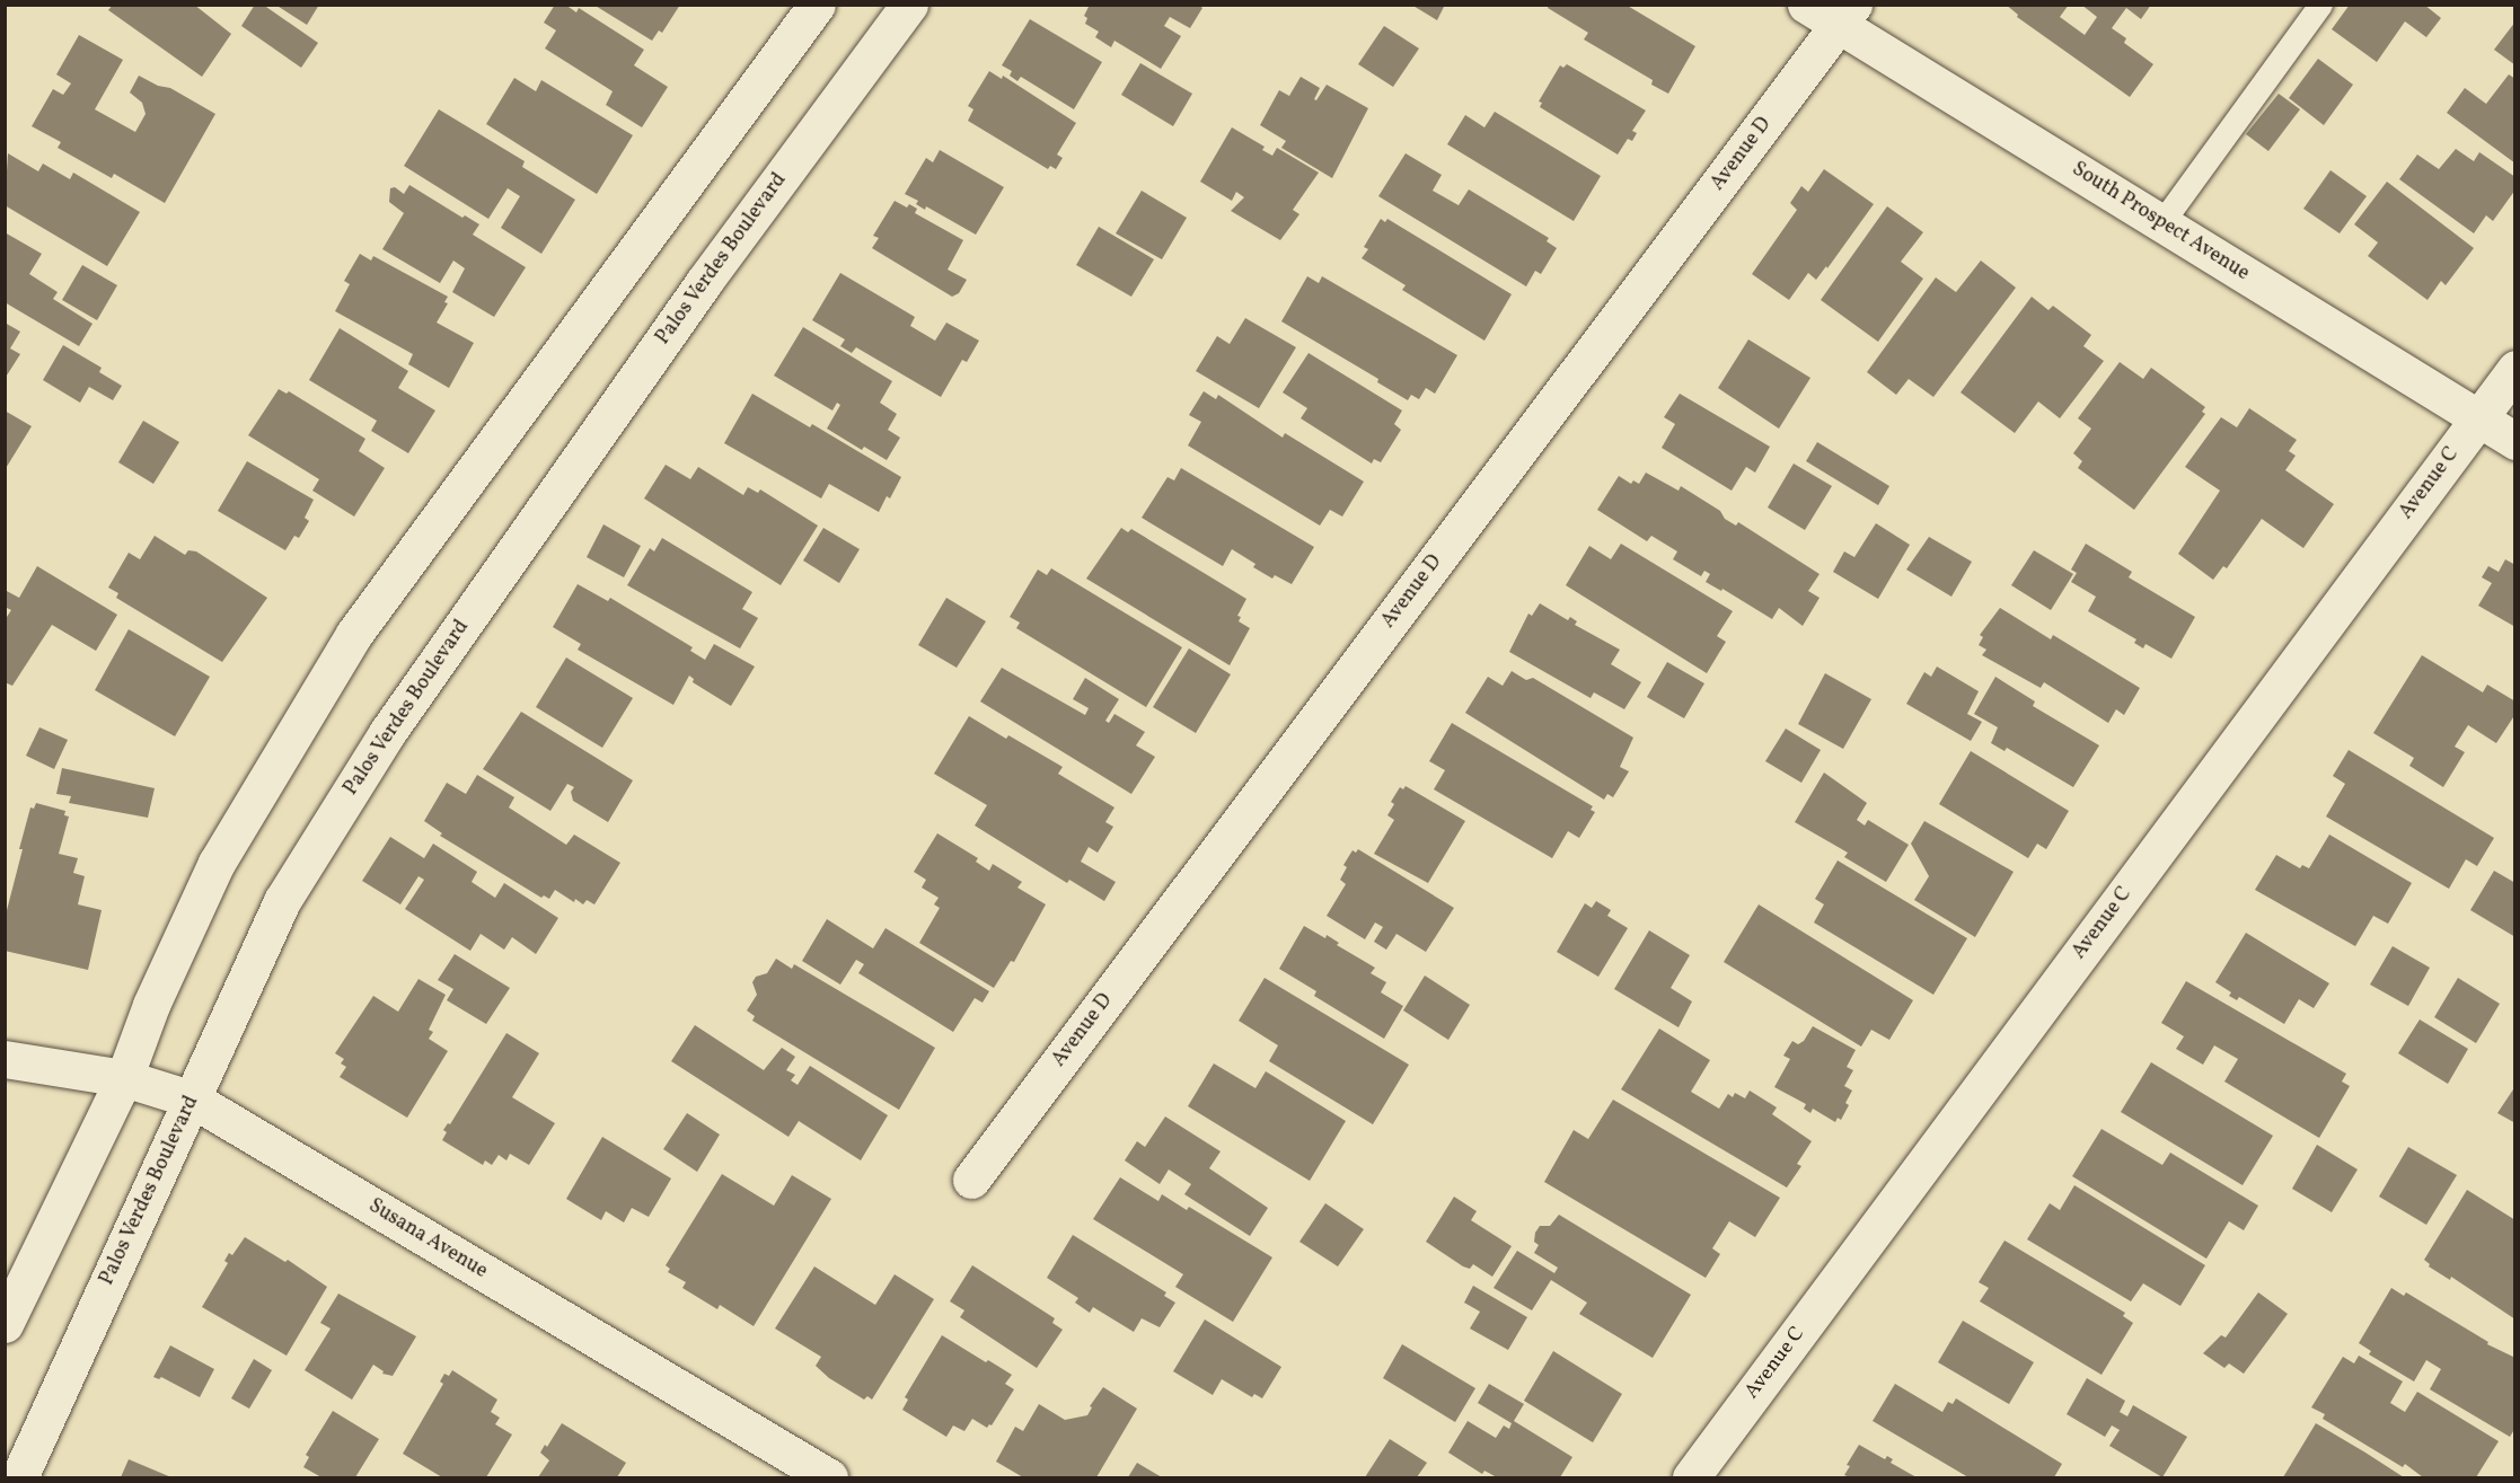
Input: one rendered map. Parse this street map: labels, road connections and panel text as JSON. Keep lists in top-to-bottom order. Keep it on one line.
{"streets":{"main road":["Avenue D","South Prospect Avenue","Palos Verdes Boulevard","Avenue C","Susana Avenue"]},"crossings":[["Avenue D","South Prospect Avenue"],["South Prospect Avenue","Avenue C"],["Palos Verdes Boulevard","Susana Avenue"]]}
